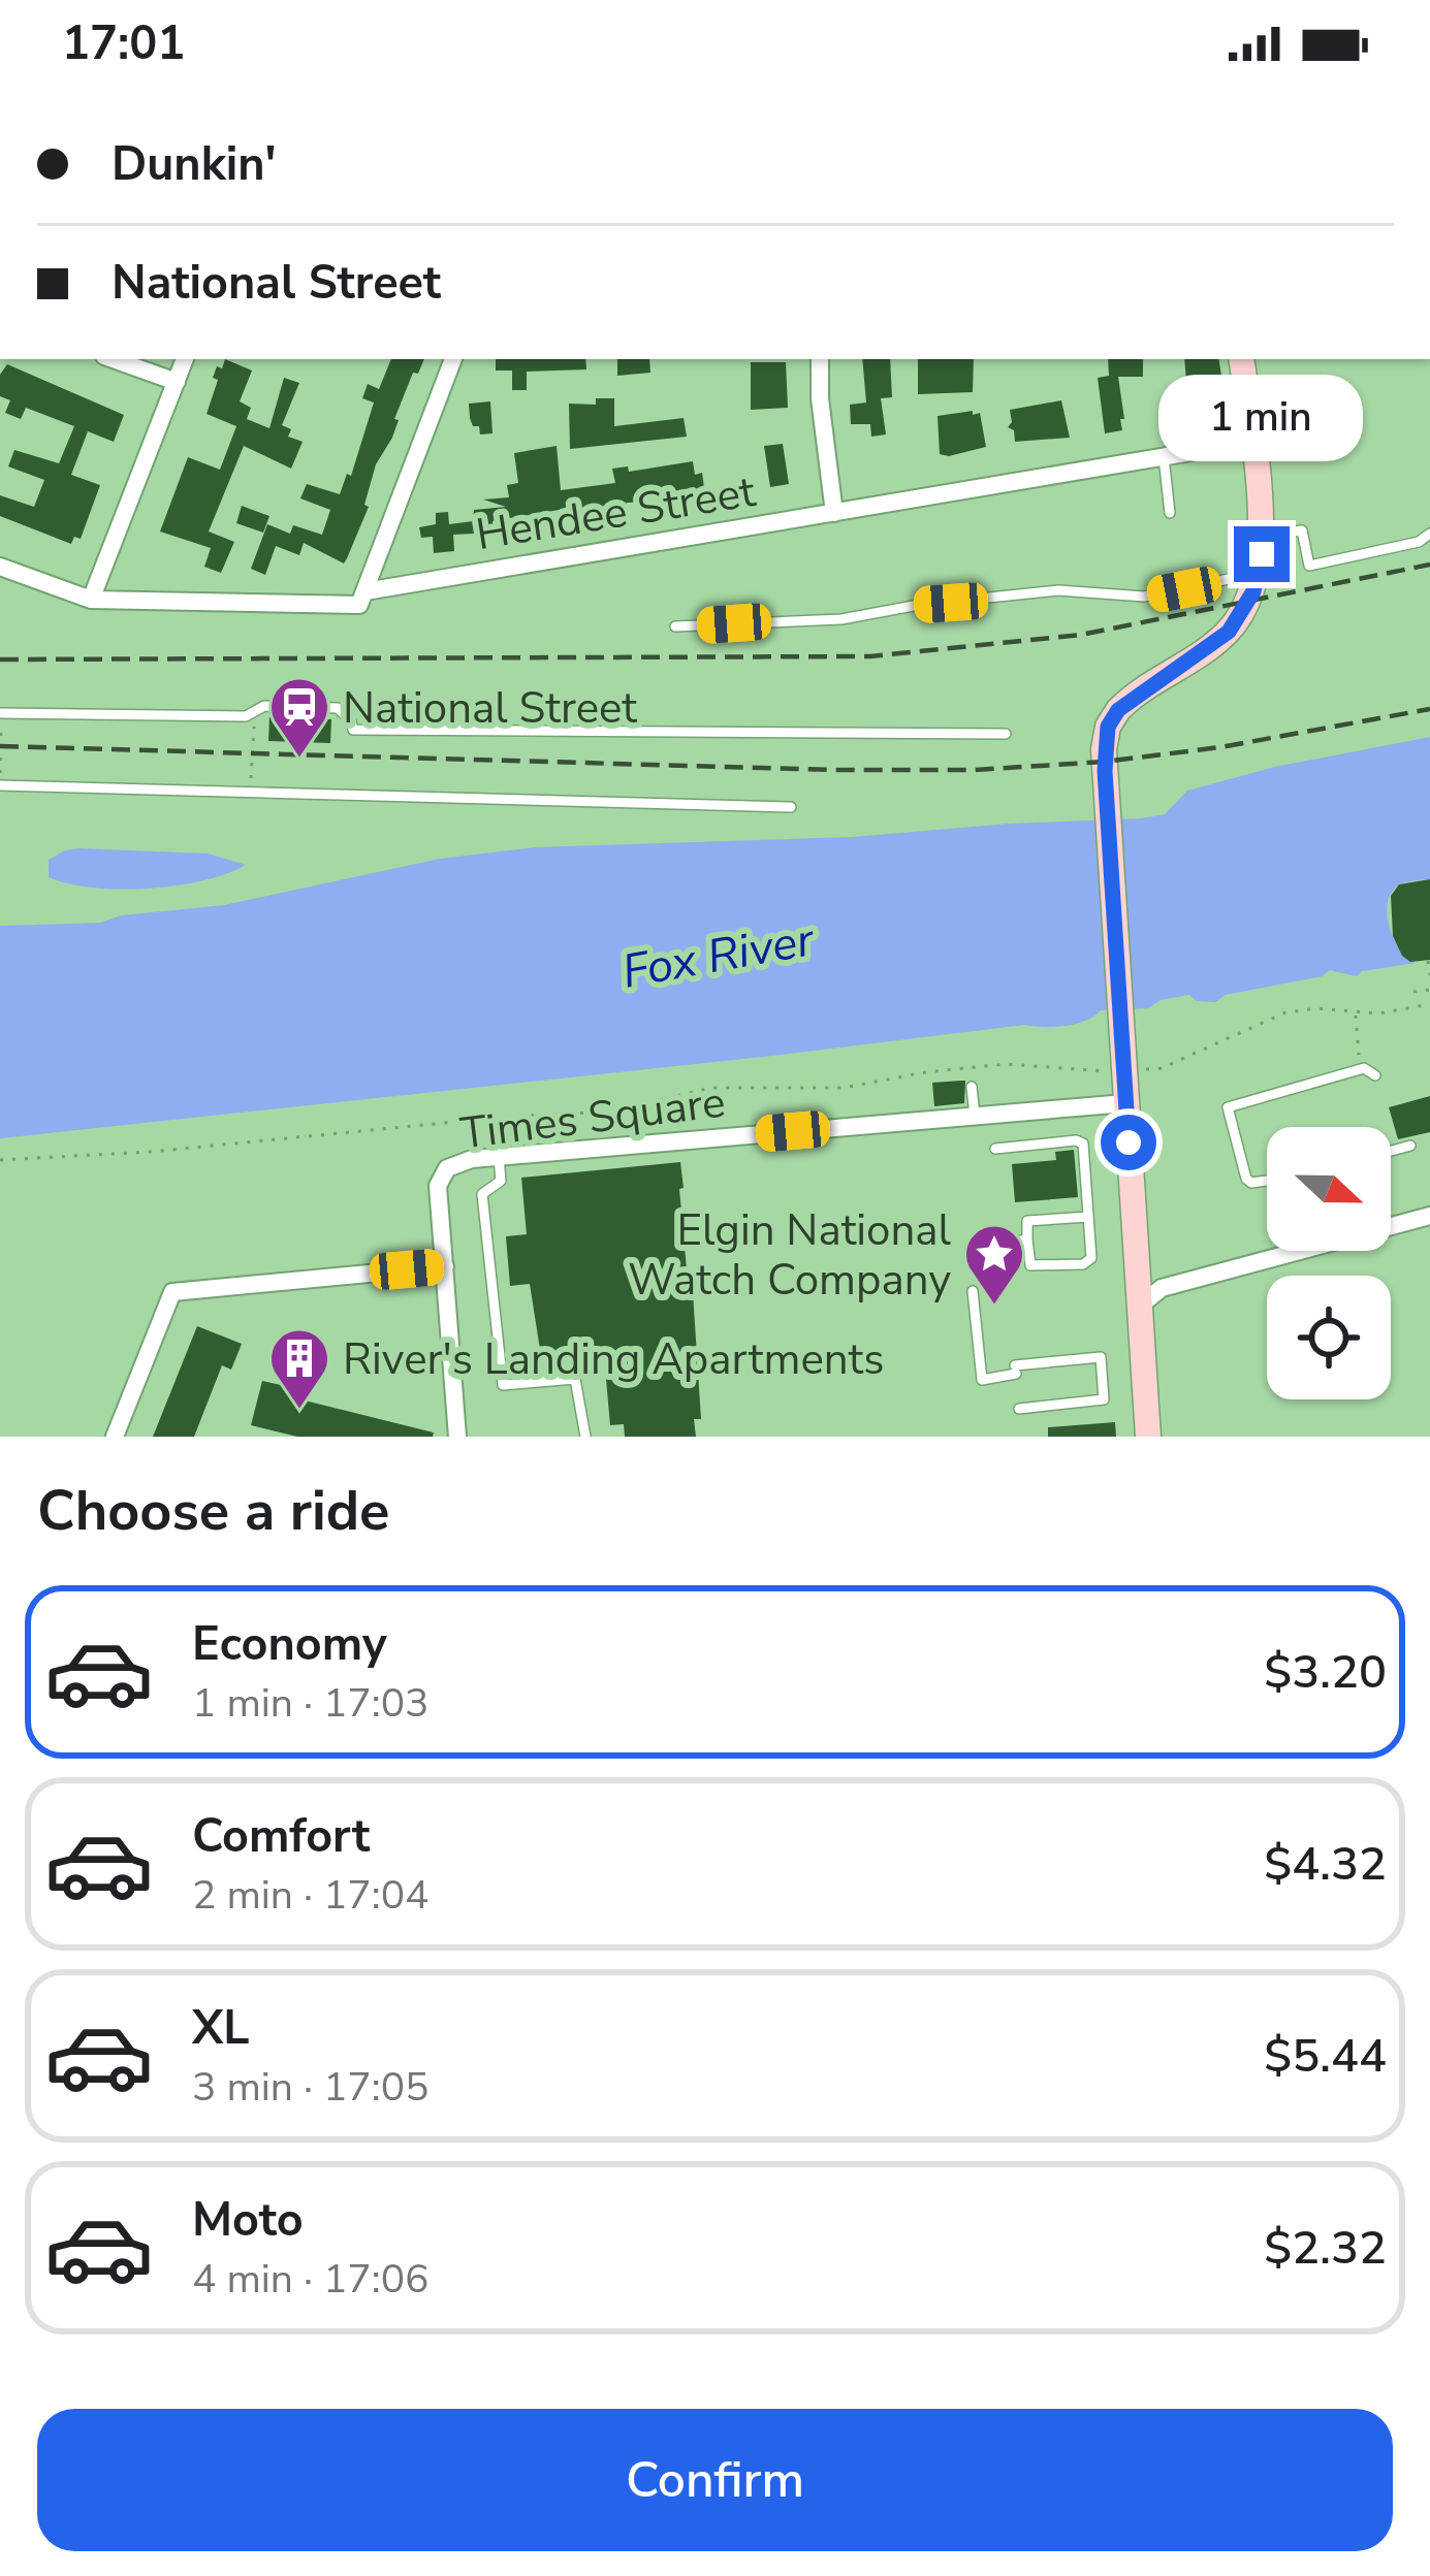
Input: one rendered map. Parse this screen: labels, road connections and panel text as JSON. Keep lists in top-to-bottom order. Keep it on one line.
{"streets":{"street":["Hendee Street","Times Square"]},"water":["Fox River"],"places":{"station":["National Street"],"place":["Elgin National Watch Company"],"building":["River's Landing Apartments"]},"north":"right","page":{"status":"17:01","banner":["Dunkin'","National Street"],"bubble":"1 min","heading":"Choose a ride","list":[{"name":"Economy","note":"1 min · 17:03","value":"$3.20"},{"name":"Comfort","note":"2 min · 17:04","value":"$4.32"},{"name":"XL","note":"3 min · 17:05","value":"$5.44"},{"name":"Moto","note":"4 min · 17:06","value":"$2.32"}],"buttons":"Confirm"}}
